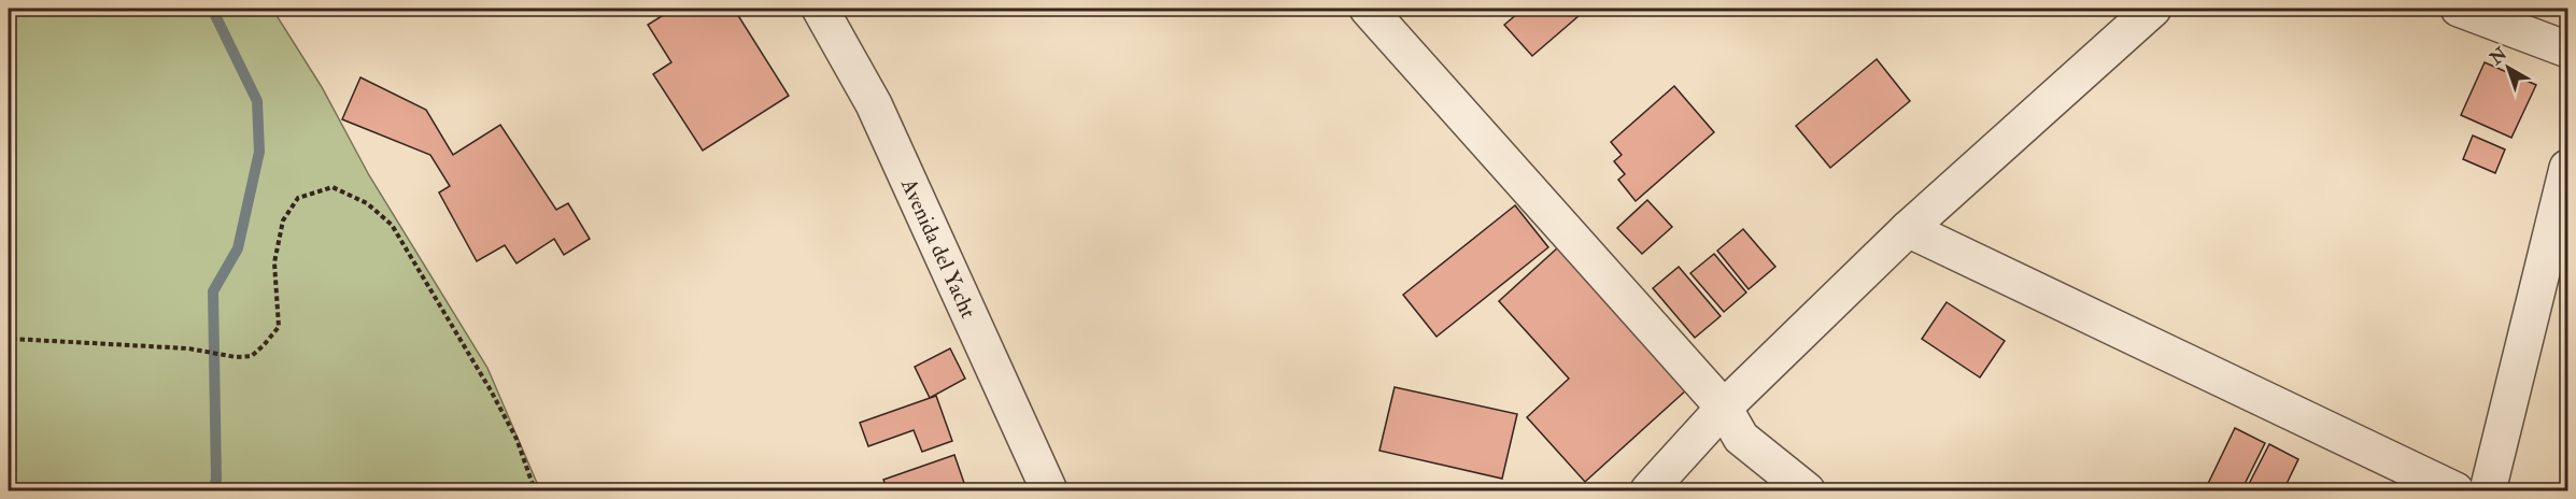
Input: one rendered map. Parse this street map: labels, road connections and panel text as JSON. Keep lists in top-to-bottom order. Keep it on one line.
{"streets":{"street":["Avenida del Yacht"]},"north":"top left"}
